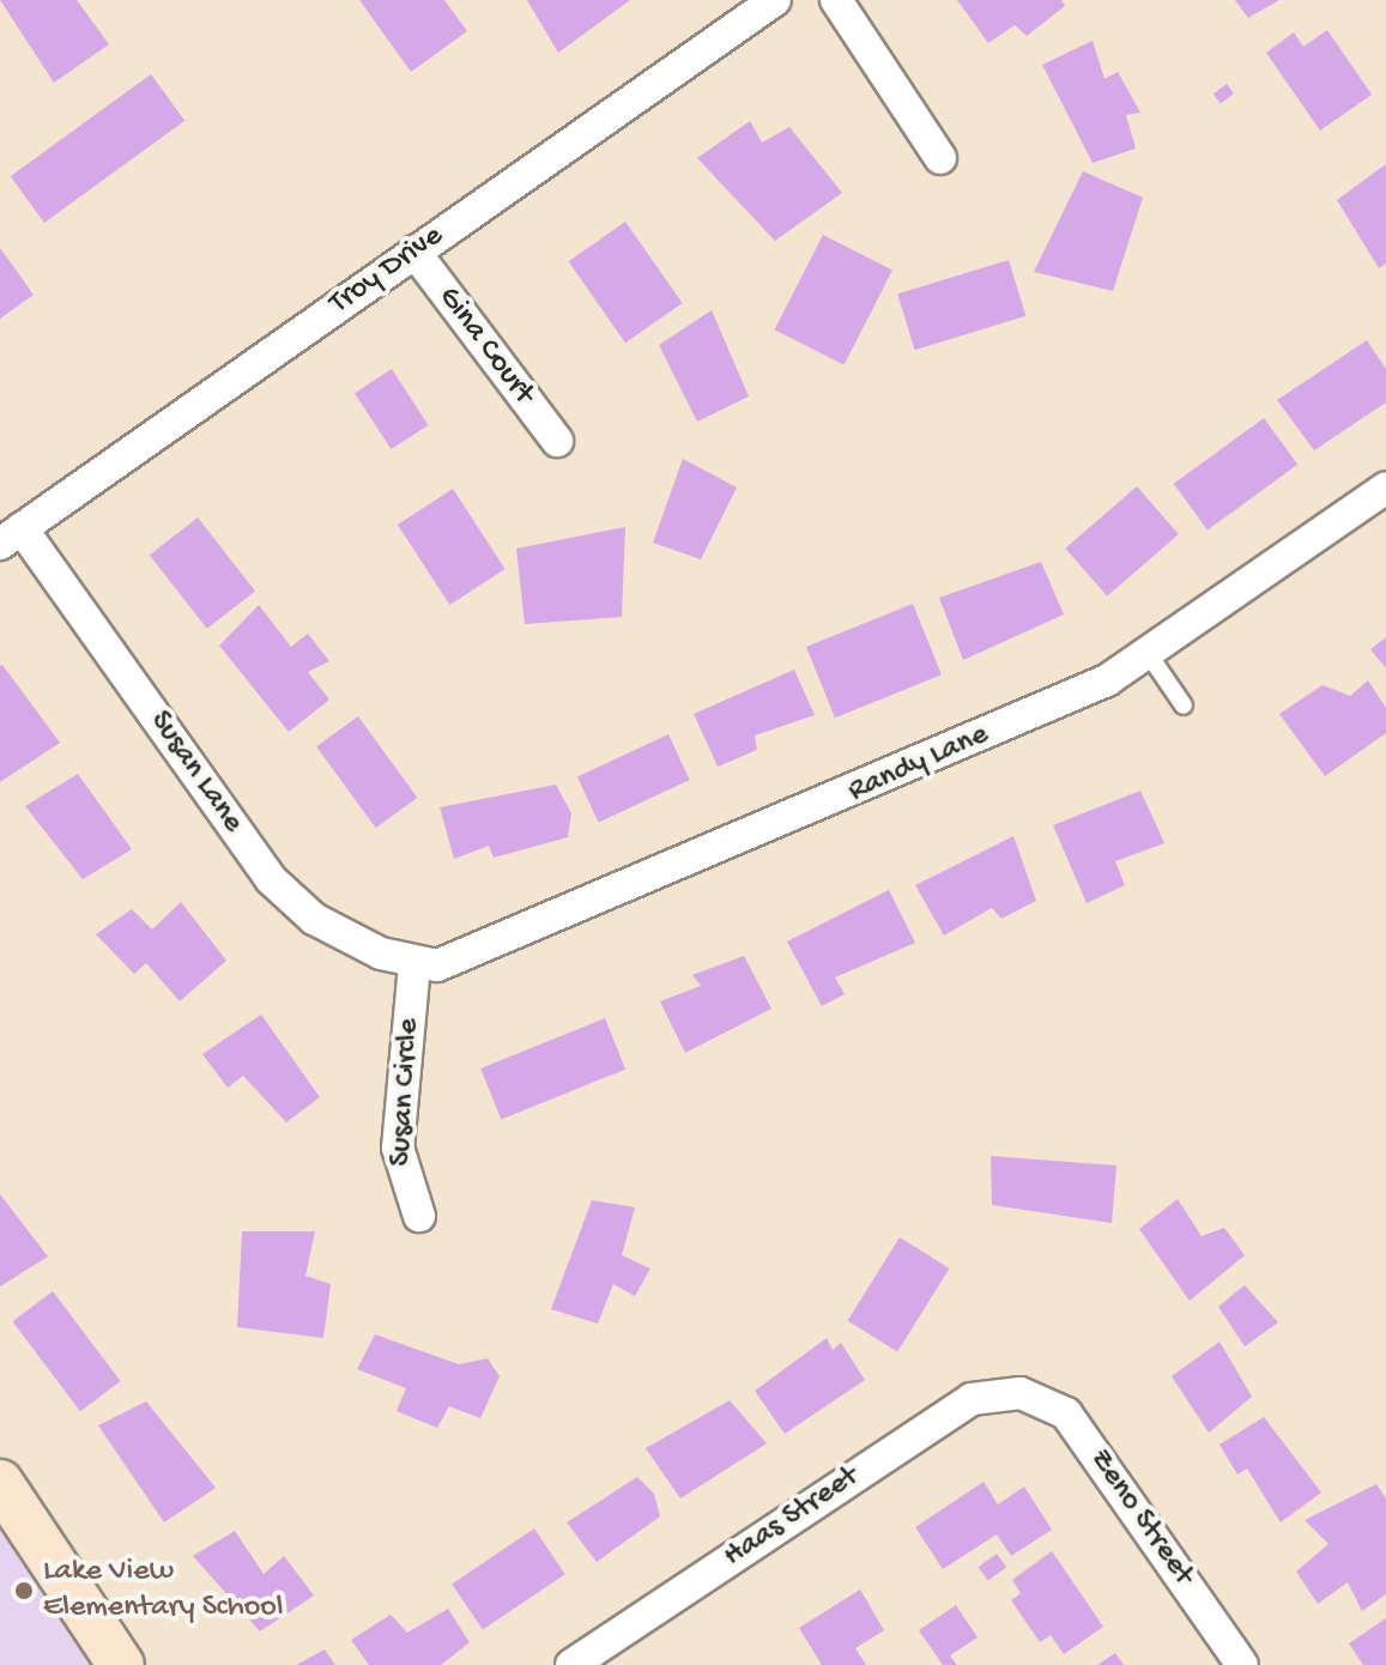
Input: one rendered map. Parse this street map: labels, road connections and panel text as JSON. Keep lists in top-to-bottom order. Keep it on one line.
{"streets":{"street":["Troy Drive","Gina Court","Randy Lane","Susan Lane","Susan Circle","Haas Street","Zeno Street"]},"crossings":[["Troy Drive","Gina Court"],["Troy Drive","Susan Lane"],["Randy Lane","Susan Lane"],["Randy Lane","Susan Circle"],["Susan Lane","Susan Circle"],["Haas Street","Zeno Street"]],"places":["Lake View Elementary School"]}
